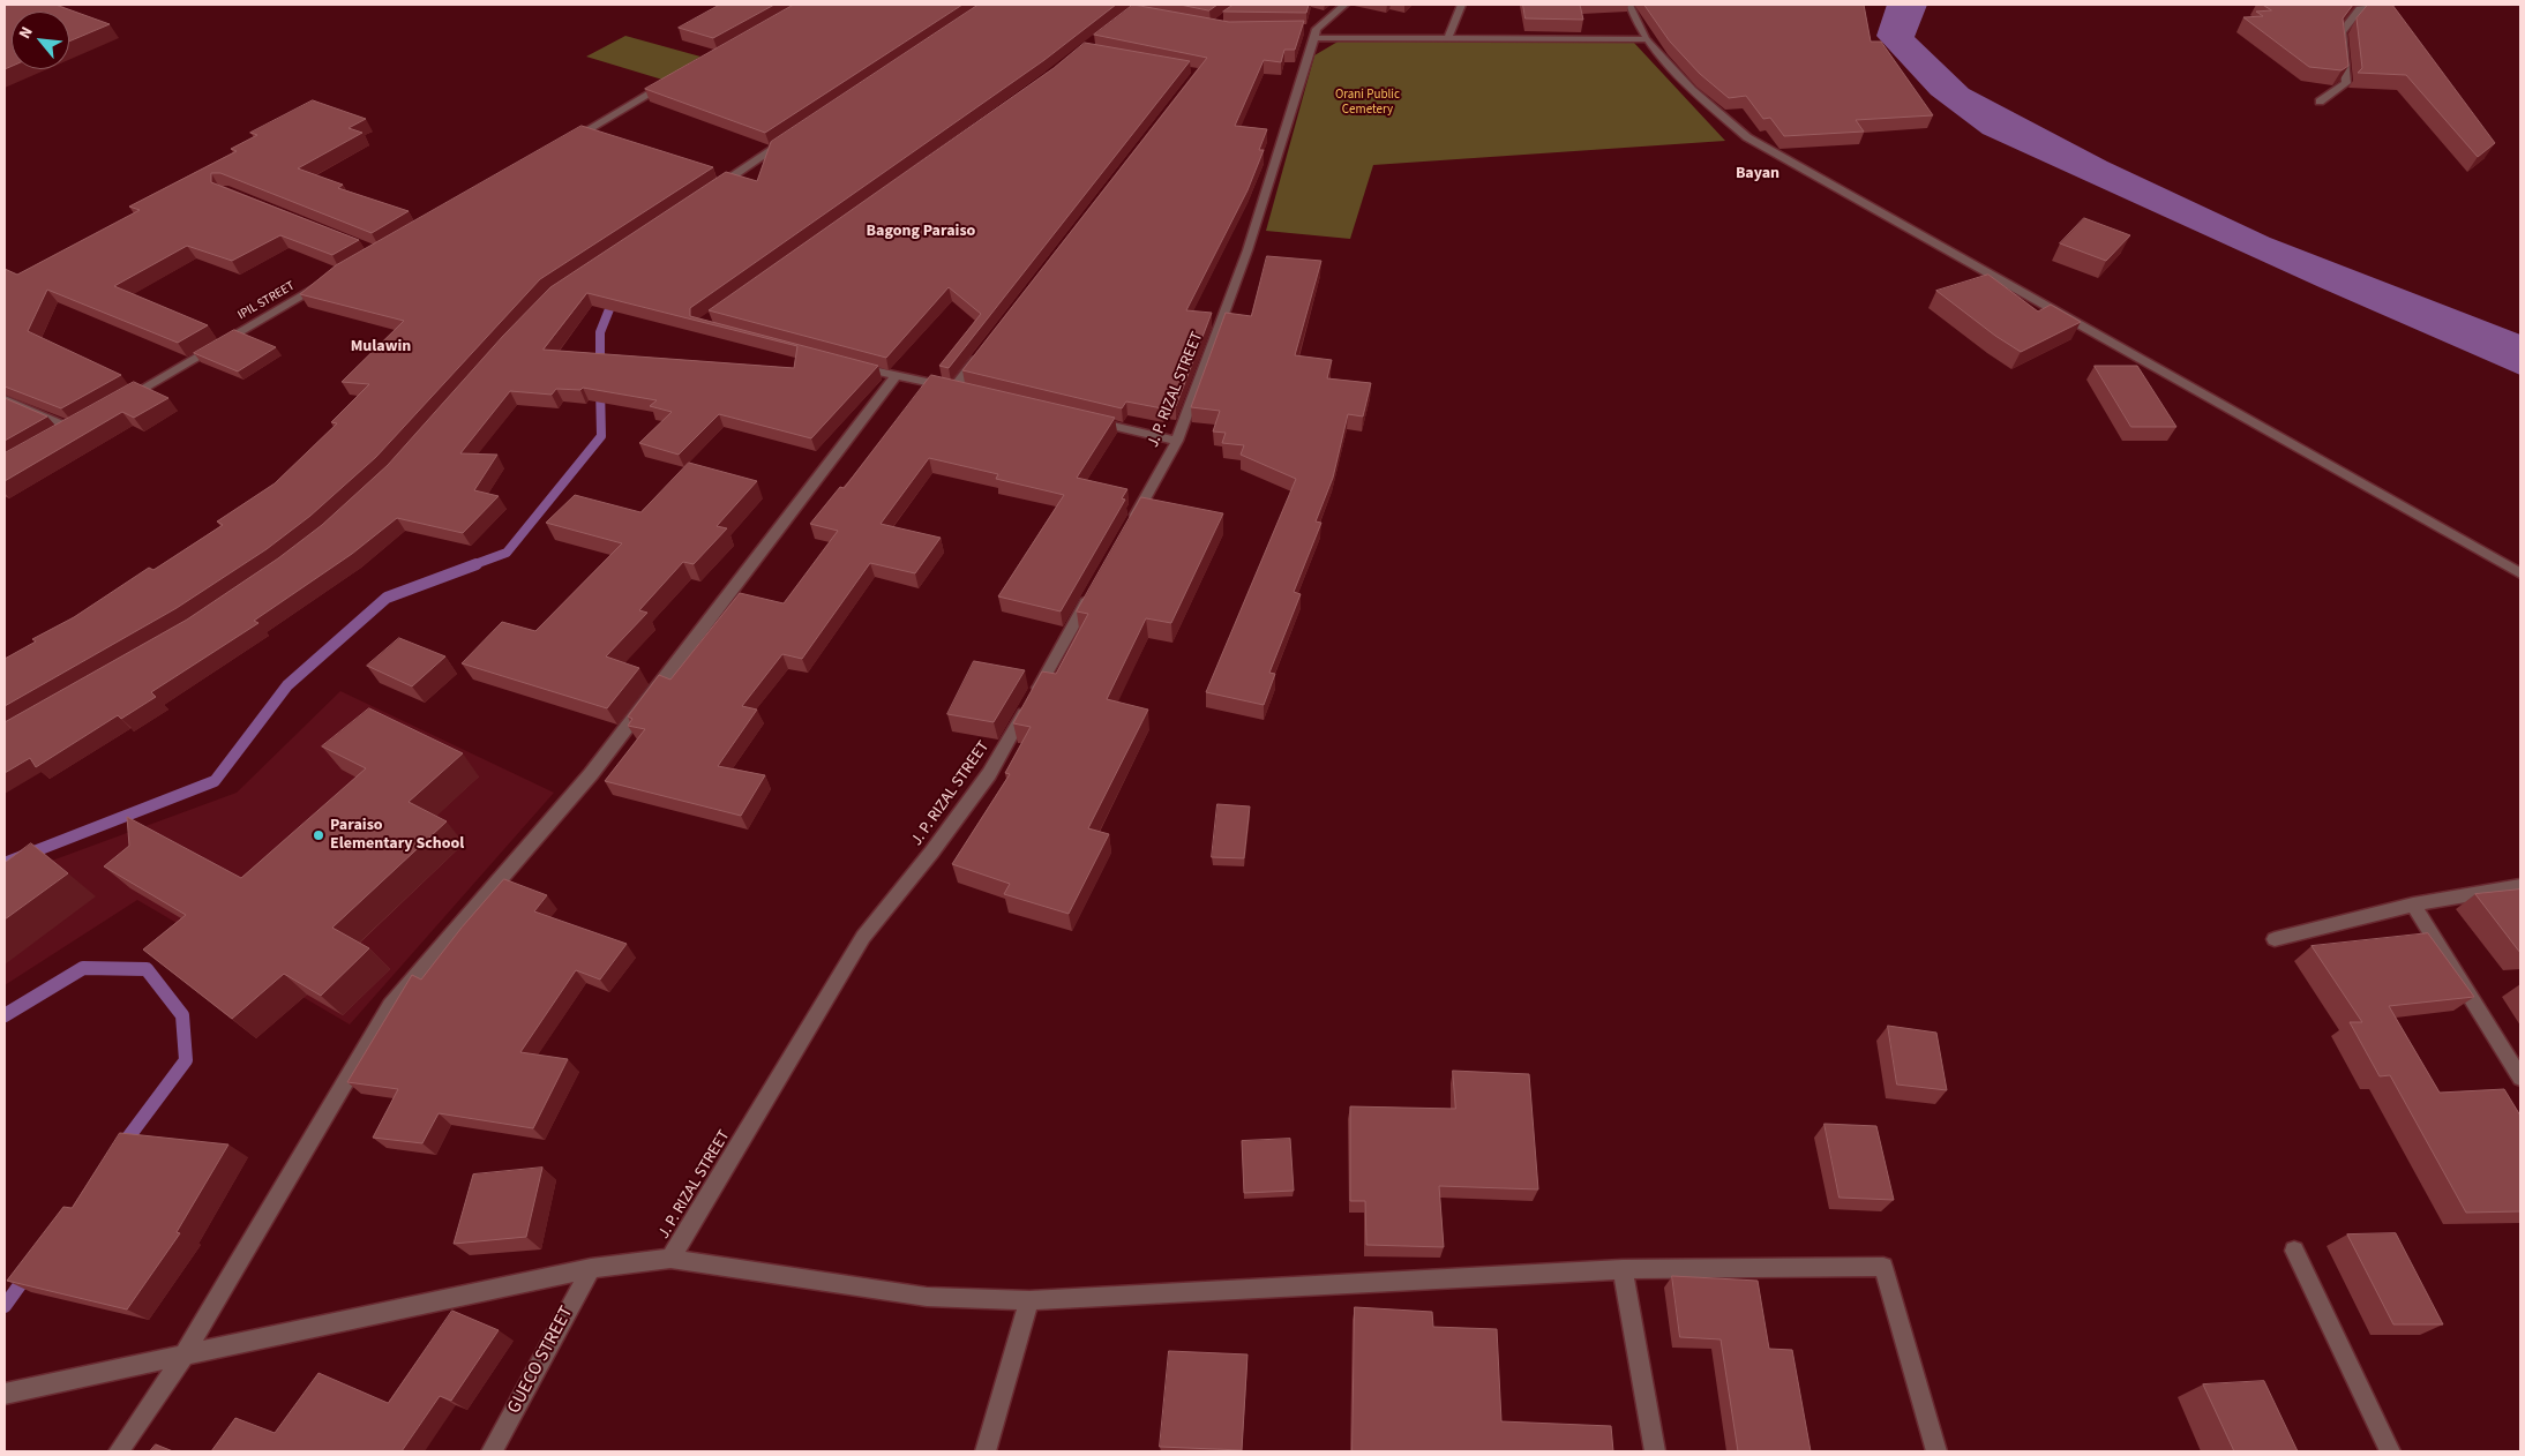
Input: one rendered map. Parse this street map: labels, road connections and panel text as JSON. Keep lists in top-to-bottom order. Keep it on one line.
{"streets":{"street":["IPIL STREET","J. P. RIZAL STREET","GUECO STREET"]},"districts":["Bayan","Bagong Paraiso","Mulawin"],"parks":["Orani Public Cemetery"],"places":["Paraiso Elementary School"],"north":"top left"}
